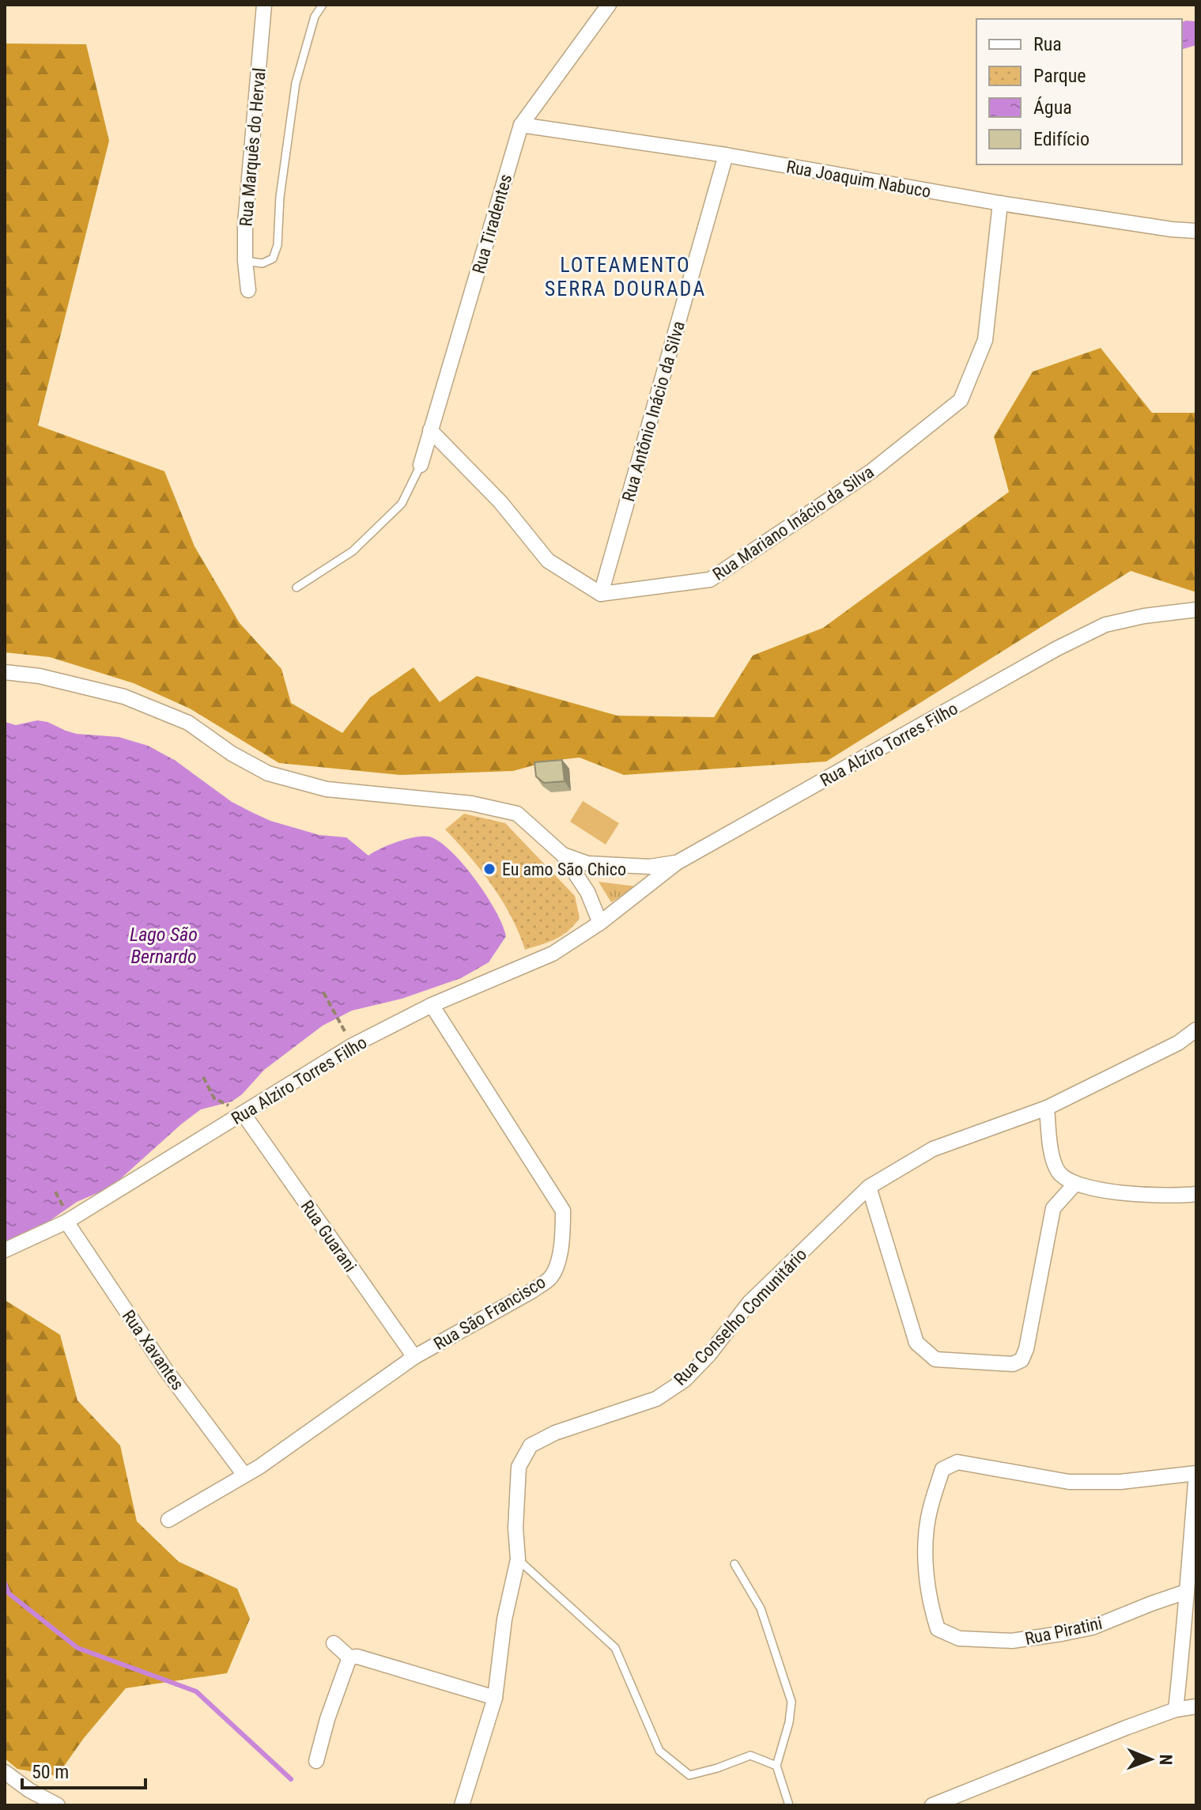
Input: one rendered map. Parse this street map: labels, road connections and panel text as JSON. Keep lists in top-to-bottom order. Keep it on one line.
{"streets":{"street":["Rua Marquês do Herval","Rua Joaquim Nabuco","Rua Tiradentes","Rua Antônio Inácio da Silva","Rua Mariano Inácio da Silva","Rua Alziro Torres Filho","Rua Guarani","Rua São Francisco","Rua Conselho Comunitário","Rua Xavantes","Rua Piratini"]},"crossings":[["Rua Joaquim Nabuco","Rua Tiradentes"],["Rua Joaquim Nabuco","Rua Antônio Inácio da Silva"],["Rua Joaquim Nabuco","Rua Mariano Inácio da Silva"],["Rua Antônio Inácio da Silva","Rua Mariano Inácio da Silva"],["Rua Alziro Torres Filho","Rua Guarani"],["Rua Alziro Torres Filho","Rua São Francisco"],["Rua Alziro Torres Filho","Rua Xavantes"],["Rua Guarani","Rua São Francisco"],["Rua São Francisco","Rua Xavantes"]],"districts":["LOTEAMENTO SERRA DOURADA"],"water":["Lago São Bernardo"],"places":["Eu amo São Chico"],"legend":["Rua","Parque","Água","Edifício"],"scale_bar":"50 m","north":"right"}
